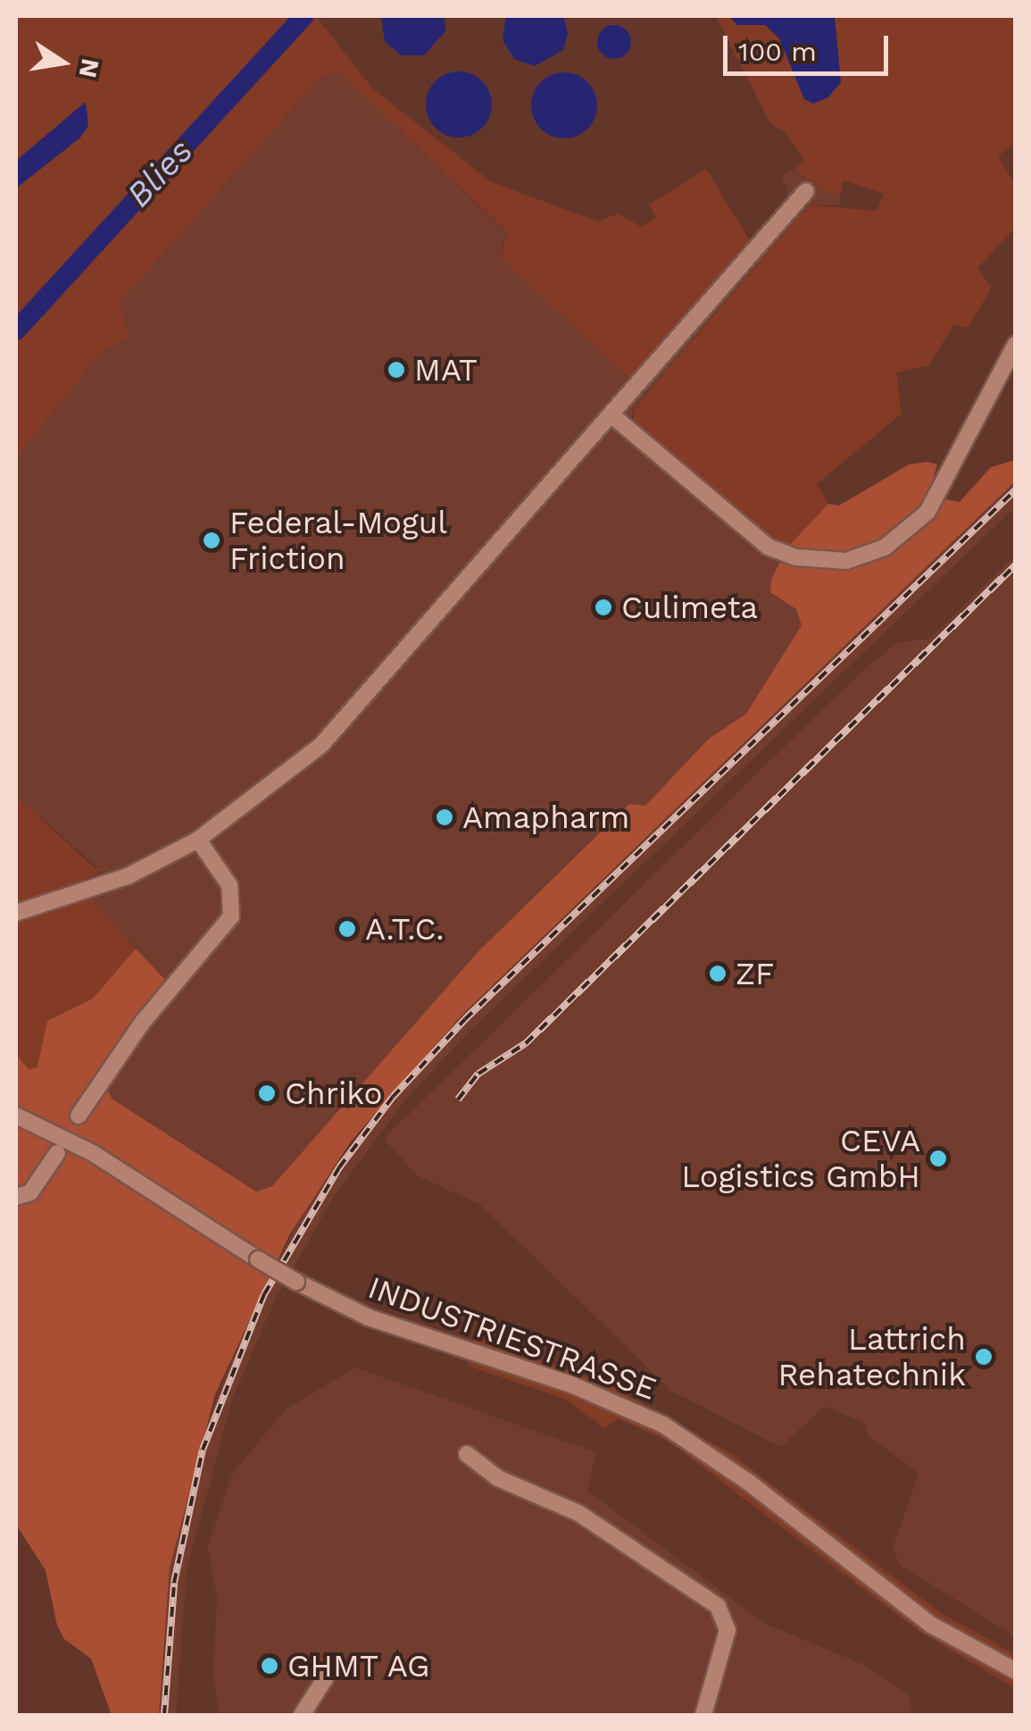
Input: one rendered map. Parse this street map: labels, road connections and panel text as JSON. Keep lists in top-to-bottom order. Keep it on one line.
{"streets":{"street":["INDUSTRIESTRASSE"]},"water":["Blies"],"places":["MAT","Federal-Mogul Friction","Culimeta","Amapharm","A.T.C.","ZF","Chriko","CEVA Logistics GmbH","Lattrich Rehatechnik","GHMT AG"],"scale_bar":"100 m","north":"right"}
